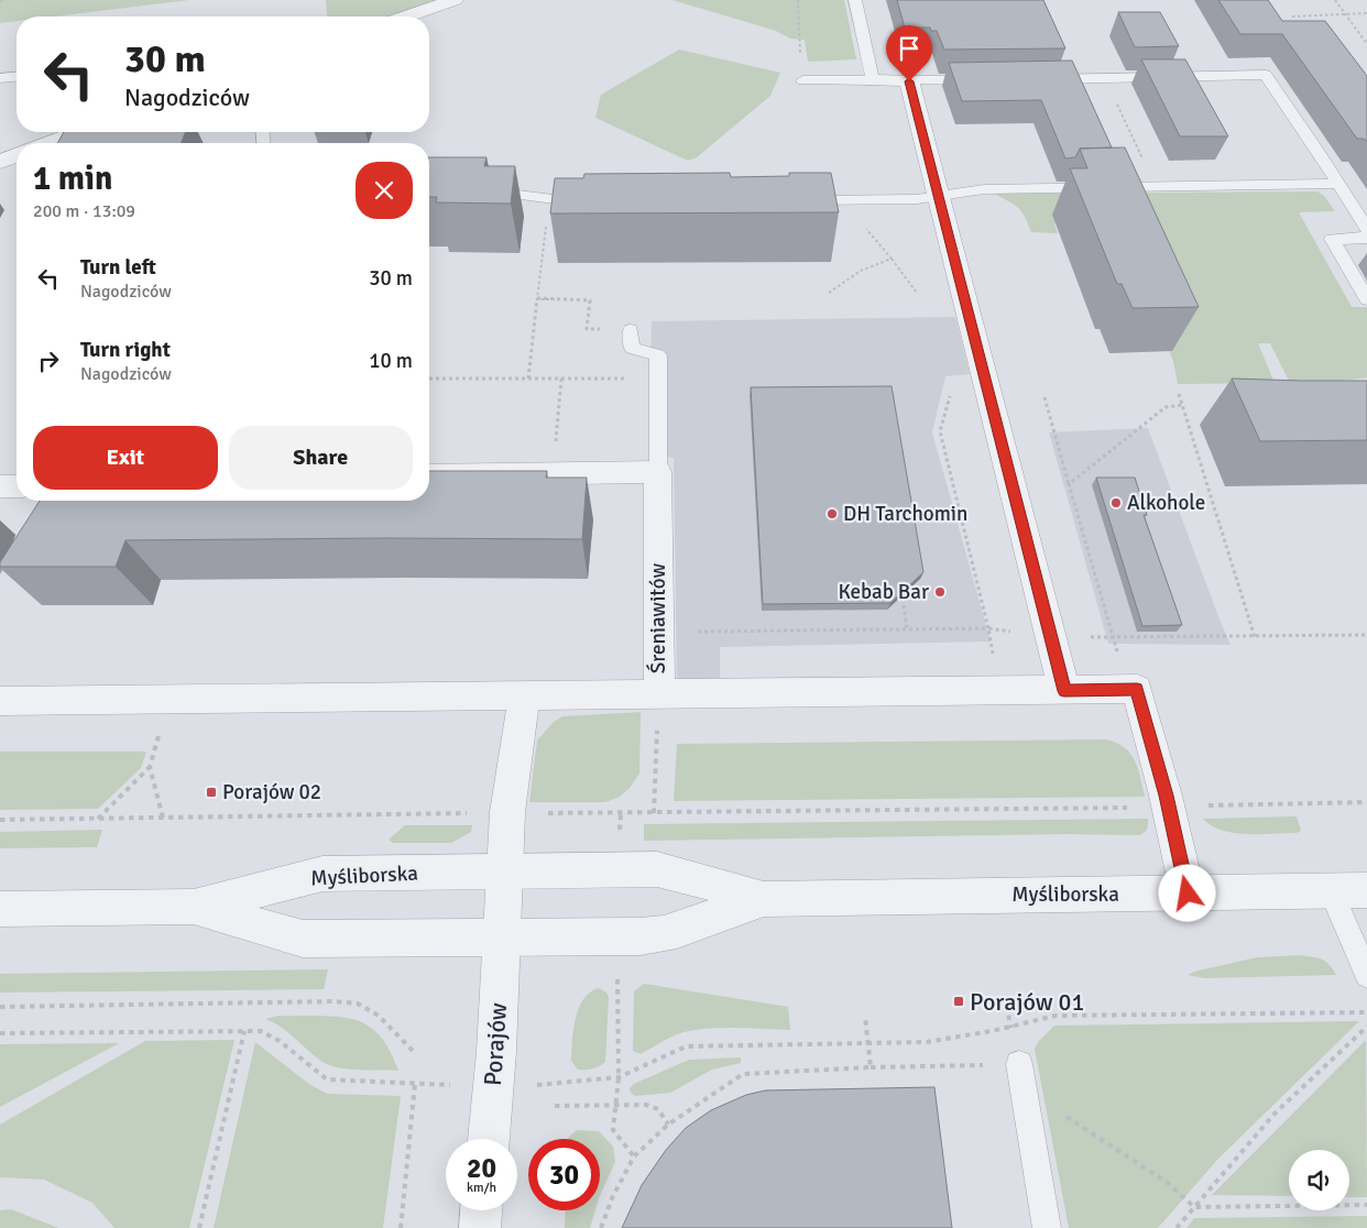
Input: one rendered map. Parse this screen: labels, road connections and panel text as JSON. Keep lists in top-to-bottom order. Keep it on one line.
{"streets":{"street":["Śreniawitów","Myśliborska","Porajów"]},"crossings":[["Myśliborska","Porajów"]],"places":{"other":["Alkohole","DH Tarchomin","Kebab Bar"],"transit":["Porajów 02","Porajów 01"]},"page":{"turn":["30 m","Nagodziców"],"heading":["1 min","200 m · 13:09"],"list":[{"name":"Turn left","note":"Nagodziców","value":"30 m"},{"name":"Turn right","note":"Nagodziców","value":"10 m"}],"buttons":["Exit","Share"],"speed":"20 km/h","limit":"30"}}
